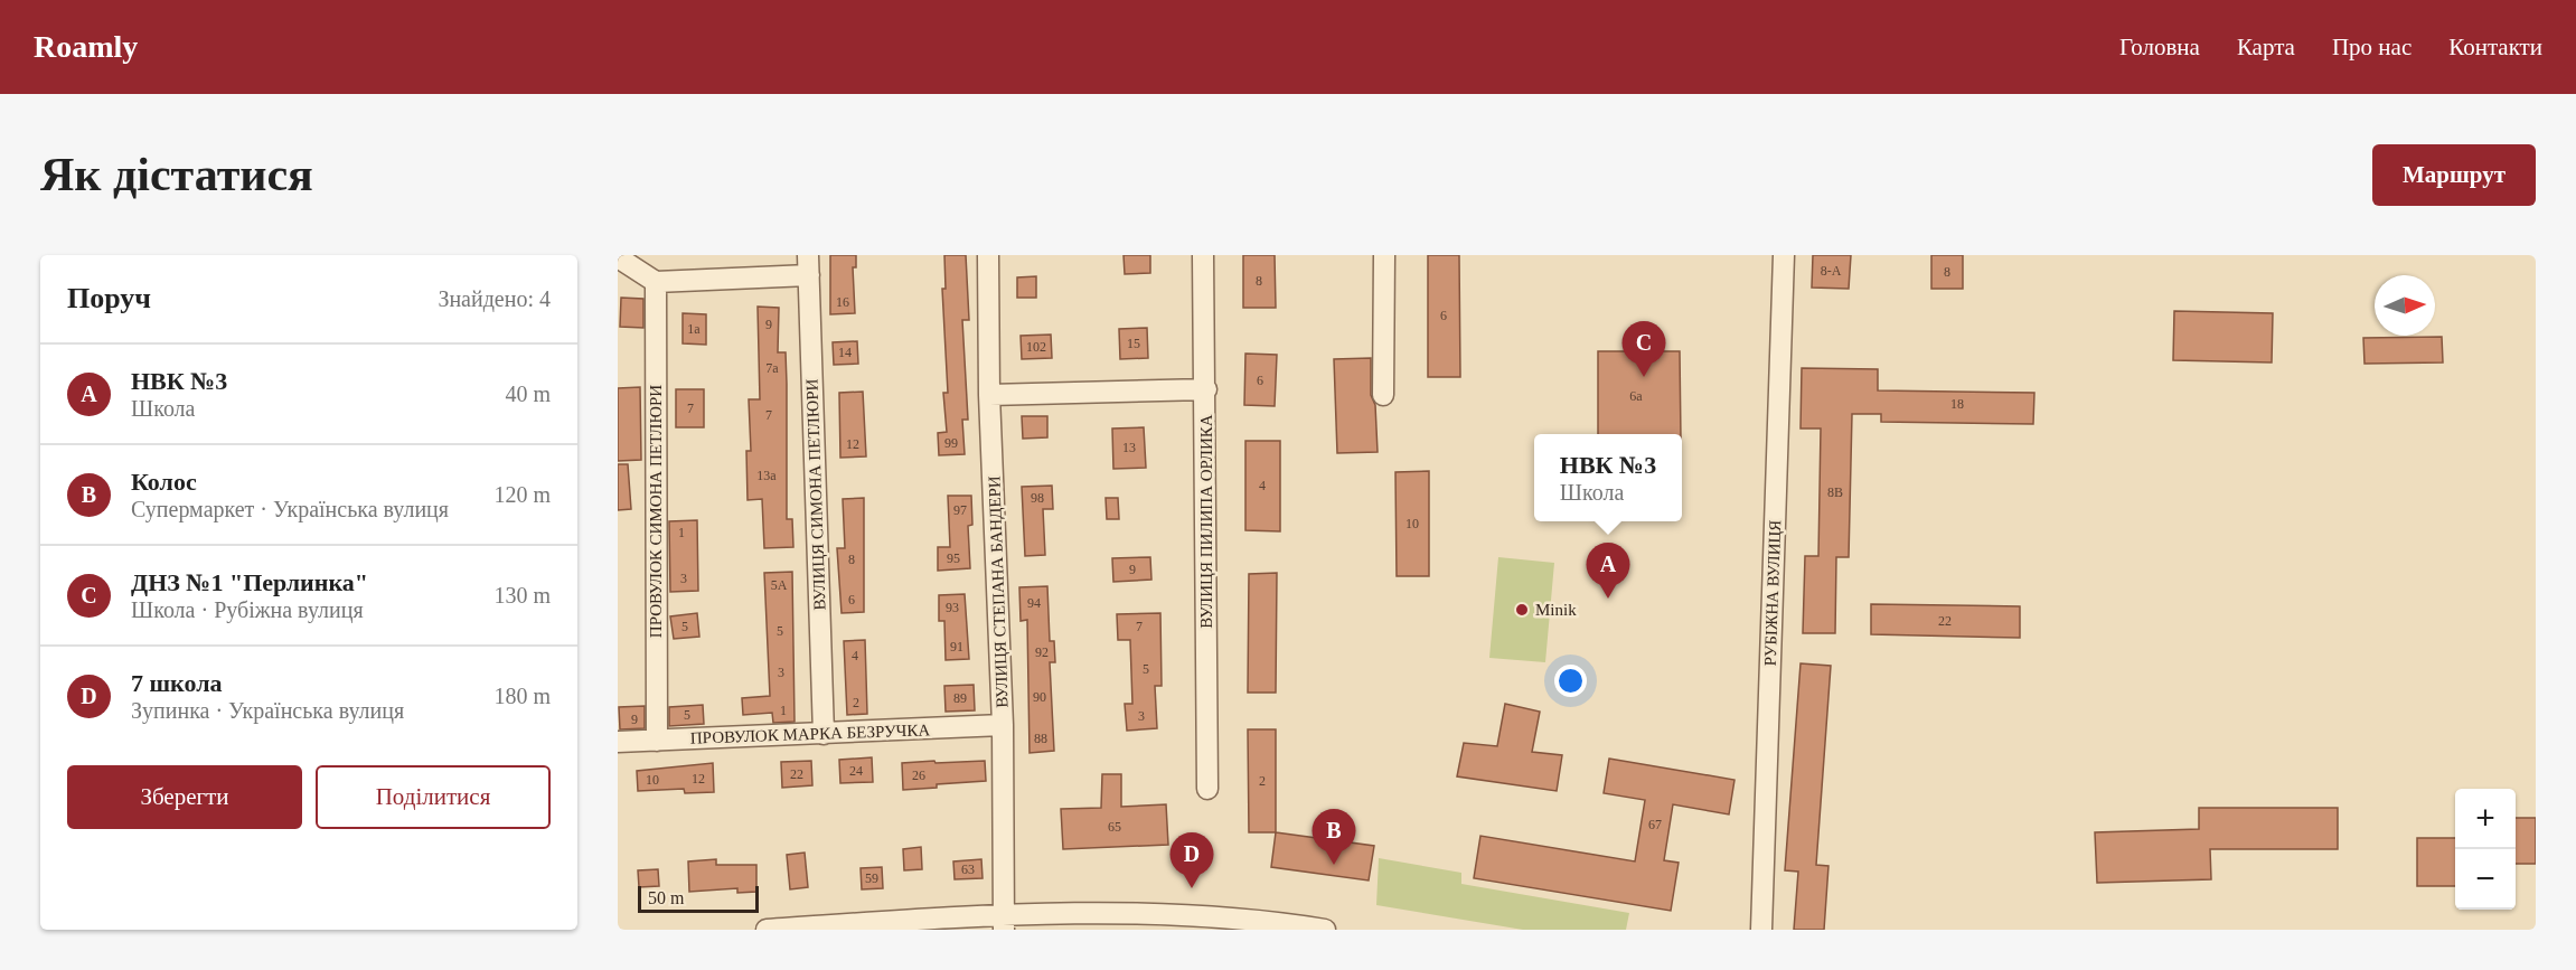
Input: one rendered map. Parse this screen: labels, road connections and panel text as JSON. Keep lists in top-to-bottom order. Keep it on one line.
{"streets":{"street":["ВУЛИЦЯ СИМОНА ПЕТЛЮРИ","ПРОВУЛОК СИМОНА ПЕТЛЮРИ","ВУЛИЦЯ ПИЛИПА ОРЛИКА","ВУЛИЦЯ СТЕПАНА БАНДЕРИ","РУБІЖНА ВУЛИЦЯ","ПРОВУЛОК МАРКА БЕЗРУЧКА"]},"crossings":[["ВУЛИЦЯ СИМОНА ПЕТЛЮРИ","ПРОВУЛОК МАРКА БЕЗРУЧКА"],["ПРОВУЛОК СИМОНА ПЕТЛЮРИ","ПРОВУЛОК МАРКА БЕЗРУЧКА"],["ВУЛИЦЯ СТЕПАНА БАНДЕРИ","ПРОВУЛОК МАРКА БЕЗРУЧКА"]],"places":["Minik"],"house_numbers":["8-А","8","8","16","6","9","1а","15","102","14","7а","6","6а","18","7","7","99","12","13","13а","4","8В","98","97","10","1","95","8","9","3","5А","6","94","93","22","5","7","5","91","92","4","5","3","90","89","2","1","5","3","9","88","24","22","26","12","10","2","67","65","63","59"],"scale_bar":"50 m","north":"right","page":{"header":"Roamly","nav":["Головна","Карта","Про нас","Контакти"],"buttons":["Маршрут",["Зберегти","Поділитися"]],"title":"Як дістатися","heading":["Поруч","Знайдено: 4"],"pins":["C","A","B","D"],"list":[{"mark":"A","name":"НВК №3","note":"Школа","value":"40 m"},{"mark":"B","name":"Колос","note":"Супермаркет · Українська вулиця","value":"120 m"},{"mark":"C","name":"ДНЗ №1 \"Перлинка\"","note":"Школа · Рубіжна вулиця","value":"130 m"},{"mark":"D","name":"7 школа","note":"Зупинка · Українська вулиця","value":"180 m"}],"popup":["НВК №3","Школа"],"map_buttons":["+","−"],"scale":"50 m"}}
